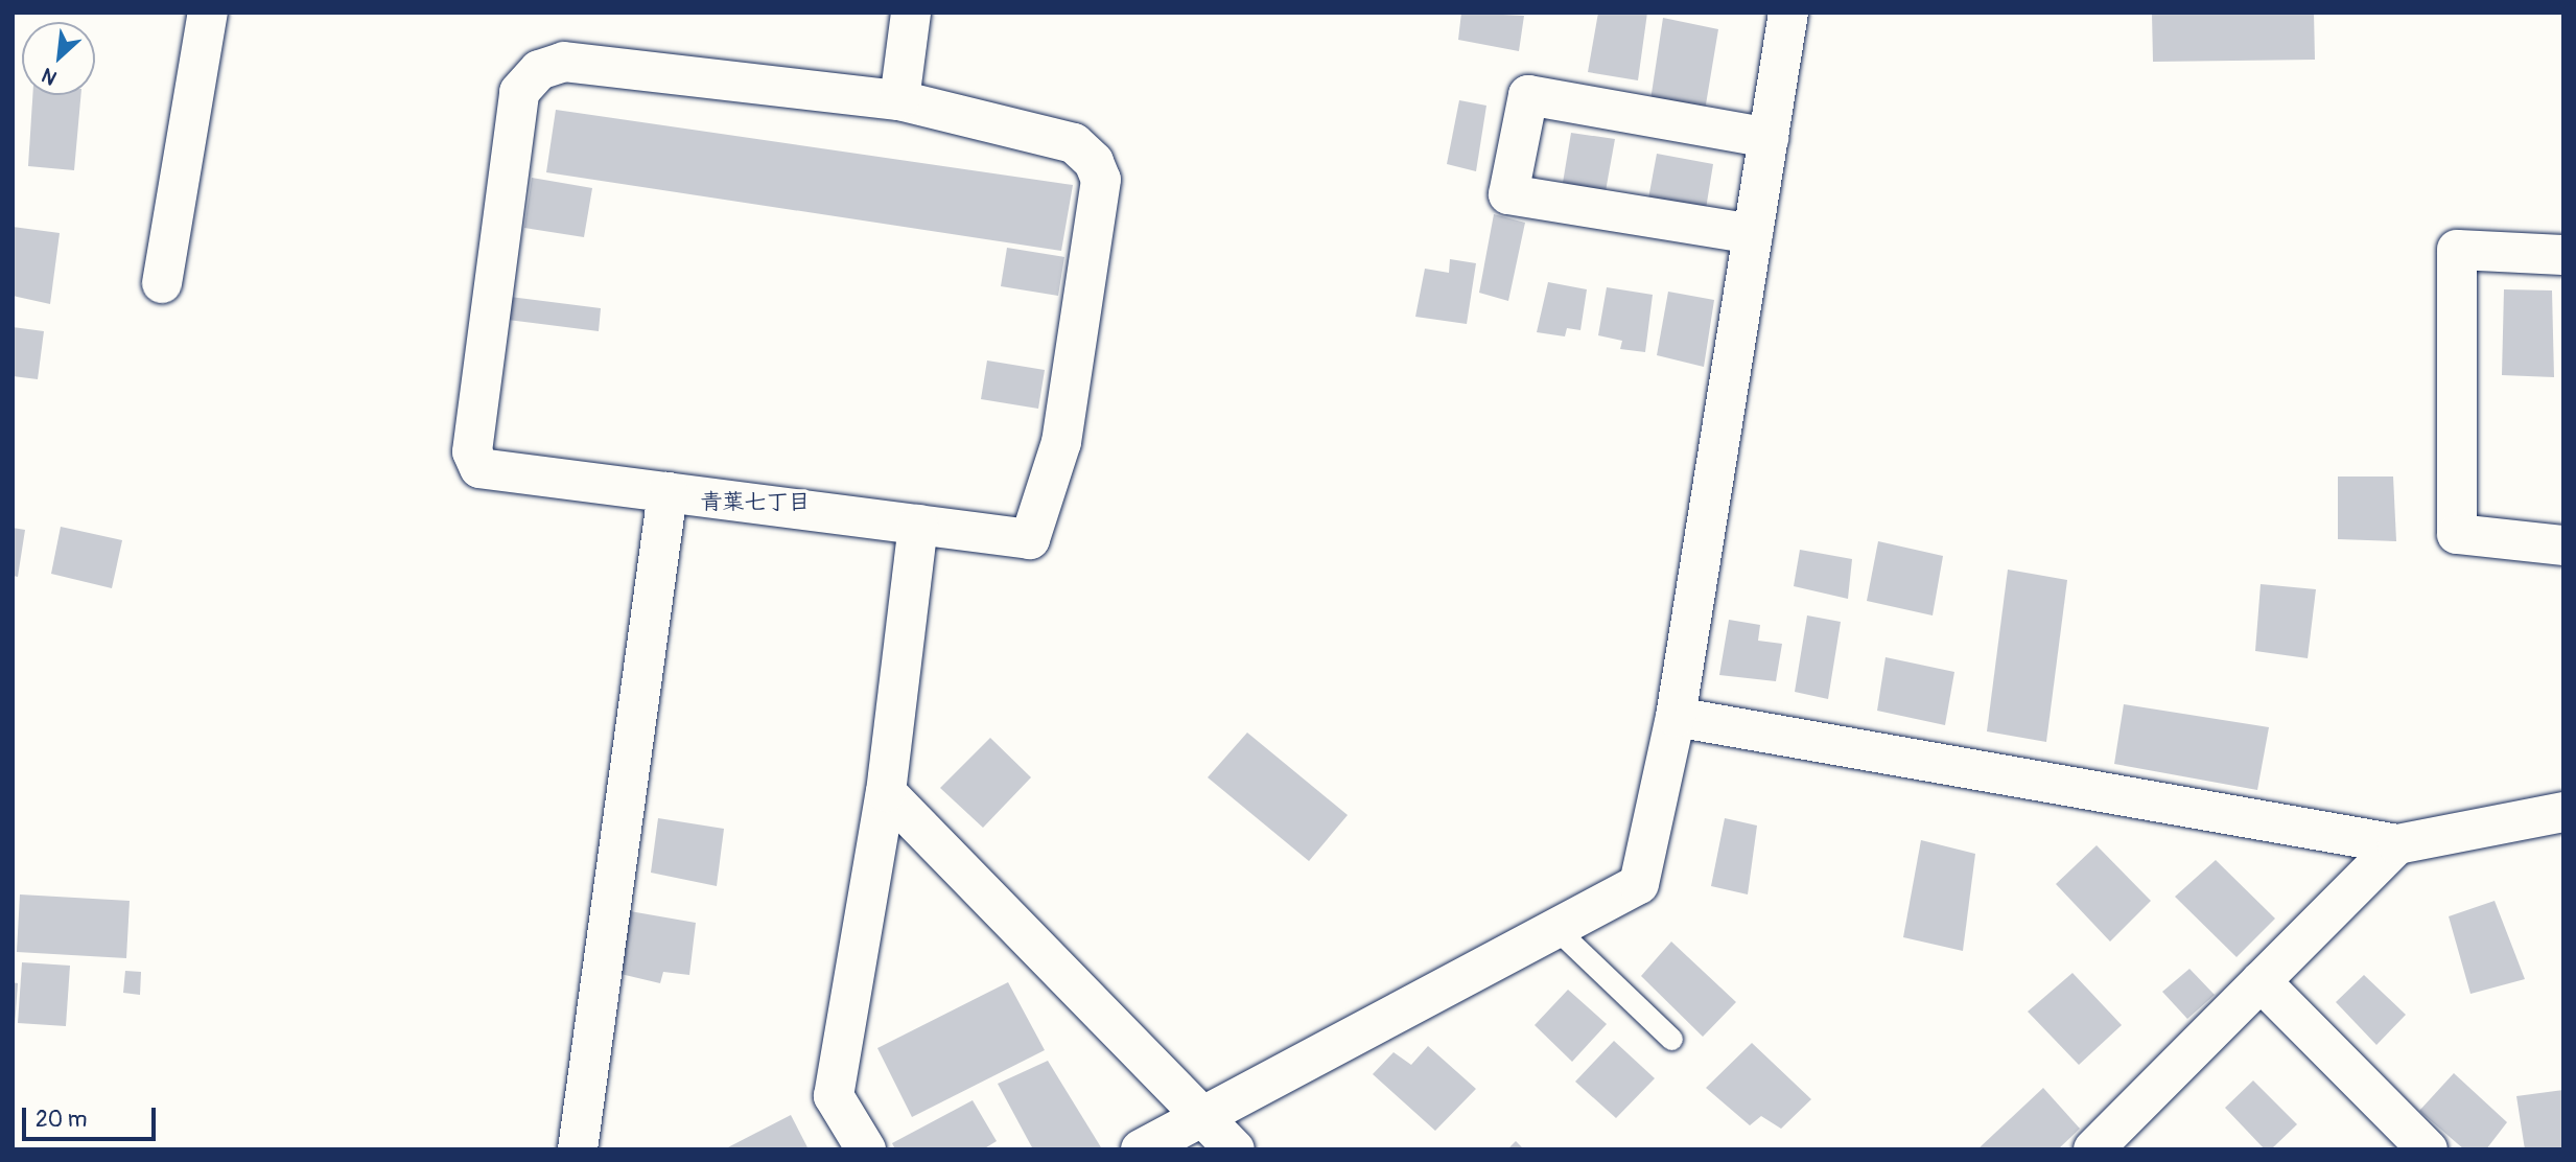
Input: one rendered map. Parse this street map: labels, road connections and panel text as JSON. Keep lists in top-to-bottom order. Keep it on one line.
{"districts":["青葉七丁目"],"scale_bar":"20 m","north":"bottom left"}
